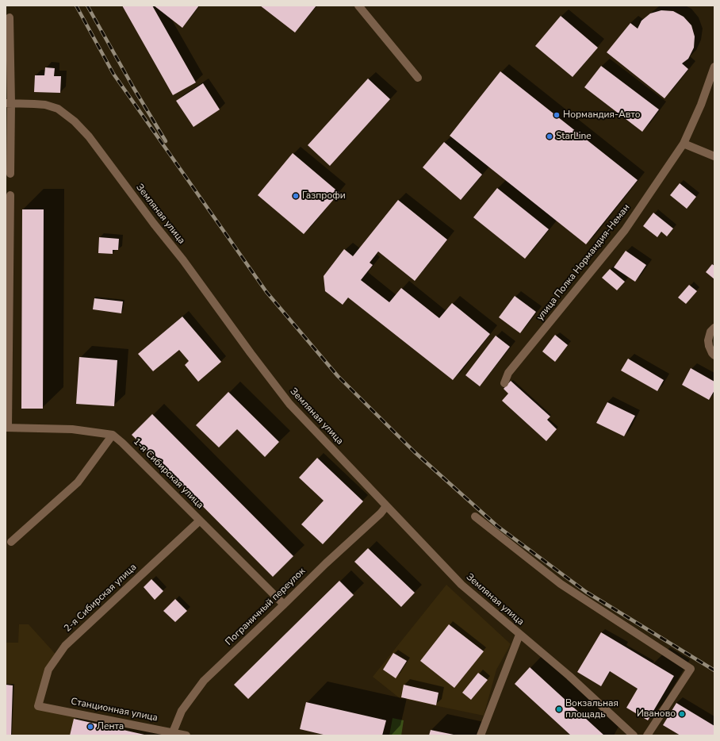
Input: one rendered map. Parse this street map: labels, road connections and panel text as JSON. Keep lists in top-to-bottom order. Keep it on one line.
{"streets":{"street":["Земляная улица","улица Полка Нормандия-Неман","1-я Сибирская улица","2-я Сибирская улица","Пограничный переулок","Станционная улица"]},"crossings":[["Земляная улица","Пограничный переулок"],["1-я Сибирская улица","2-я Сибирская улица"],["1-я Сибирская улица","Пограничный переулок"],["2-я Сибирская улица","Станционная улица"],["Пограничный переулок","Станционная улица"]],"places":["Нормандия-Авто","StarLine","Газпрофи","Вокзальная площадь","Иваново","Лента"]}
